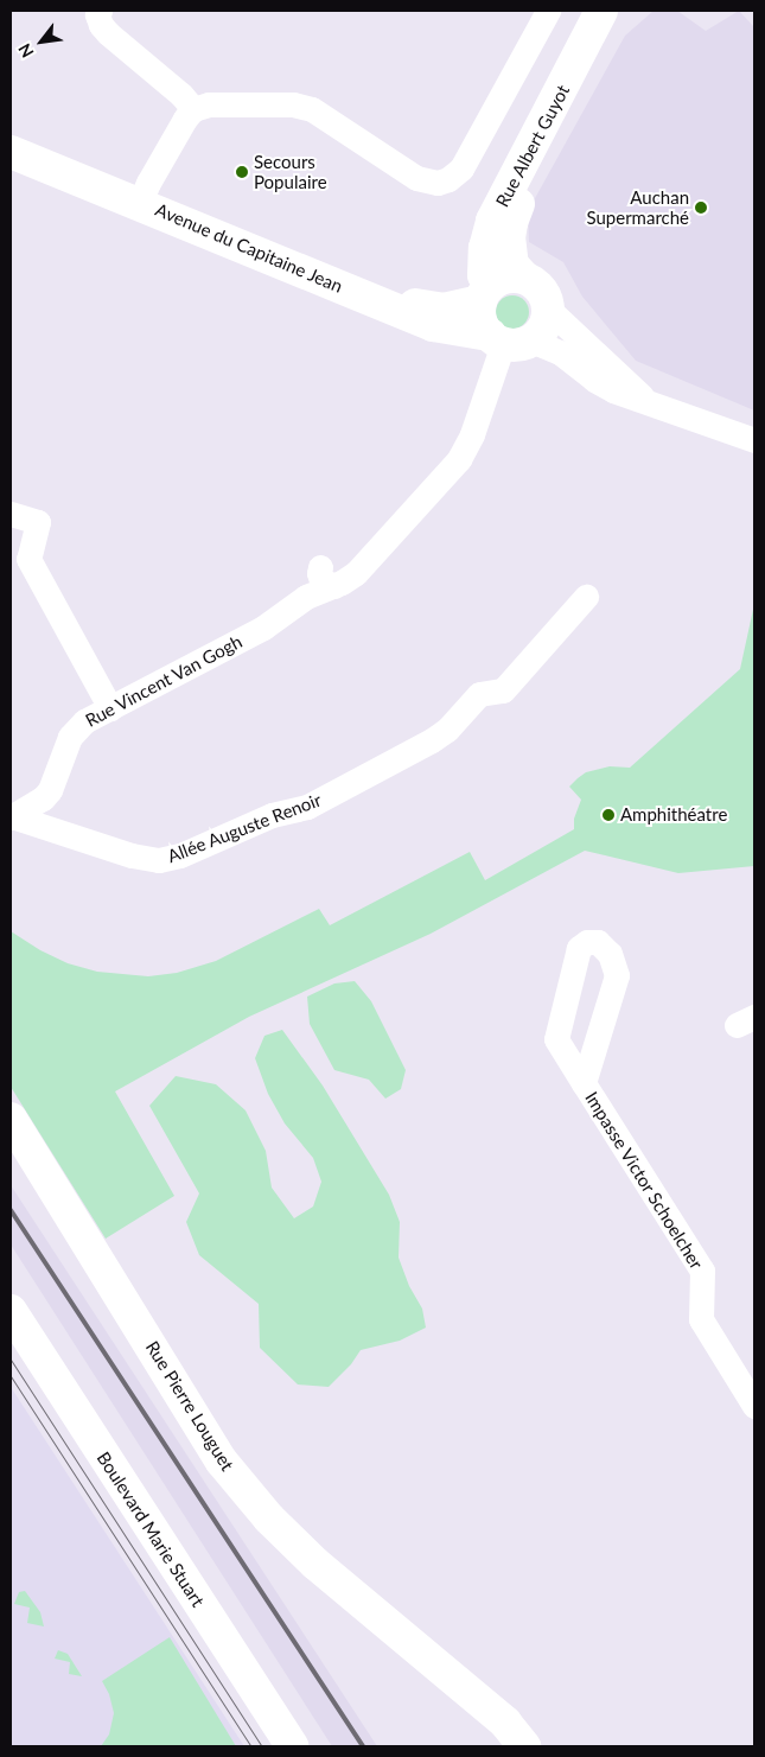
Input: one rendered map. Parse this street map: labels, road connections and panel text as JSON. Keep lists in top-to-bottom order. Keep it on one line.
{"streets":{"main road":["Rue Albert Guyot","Avenue du Capitaine Jean","Rue Pierre Louguet","Boulevard Marie Stuart"],"street":["Rue Vincent Van Gogh","Allée Auguste Renoir","Impasse Victor Schoelcher"]},"crossings":[["Rue Albert Guyot","Avenue du Capitaine Jean"],["Rue Albert Guyot","Rue Vincent Van Gogh"],["Avenue du Capitaine Jean","Rue Vincent Van Gogh"],["Rue Vincent Van Gogh","Allée Auguste Renoir"]],"places":["Secours Populaire","Auchan Supermarché","Amphithéatre"],"north":"bottom left"}
